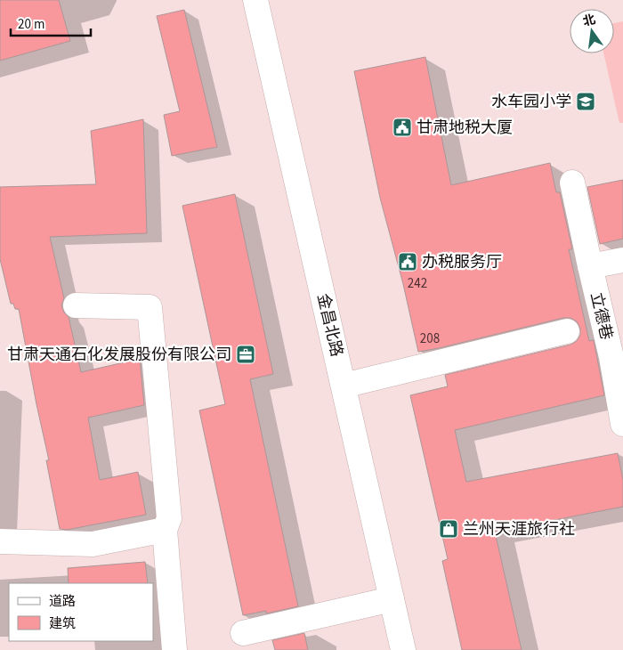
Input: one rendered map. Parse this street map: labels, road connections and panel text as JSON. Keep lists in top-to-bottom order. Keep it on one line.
{"streets":{"main road":["立德巷","金昌北路"]},"places":{"school or university":["水车园小学"],"public building":["甘肃地税大厦","办税服务厅"],"office":["甘肃天通石化发展股份有限公司"],"shop":["兰州天涯旅行社"]},"house_numbers":["242","208"],"legend":["道路","建筑"],"scale_bar":"20 m","north":"top"}
